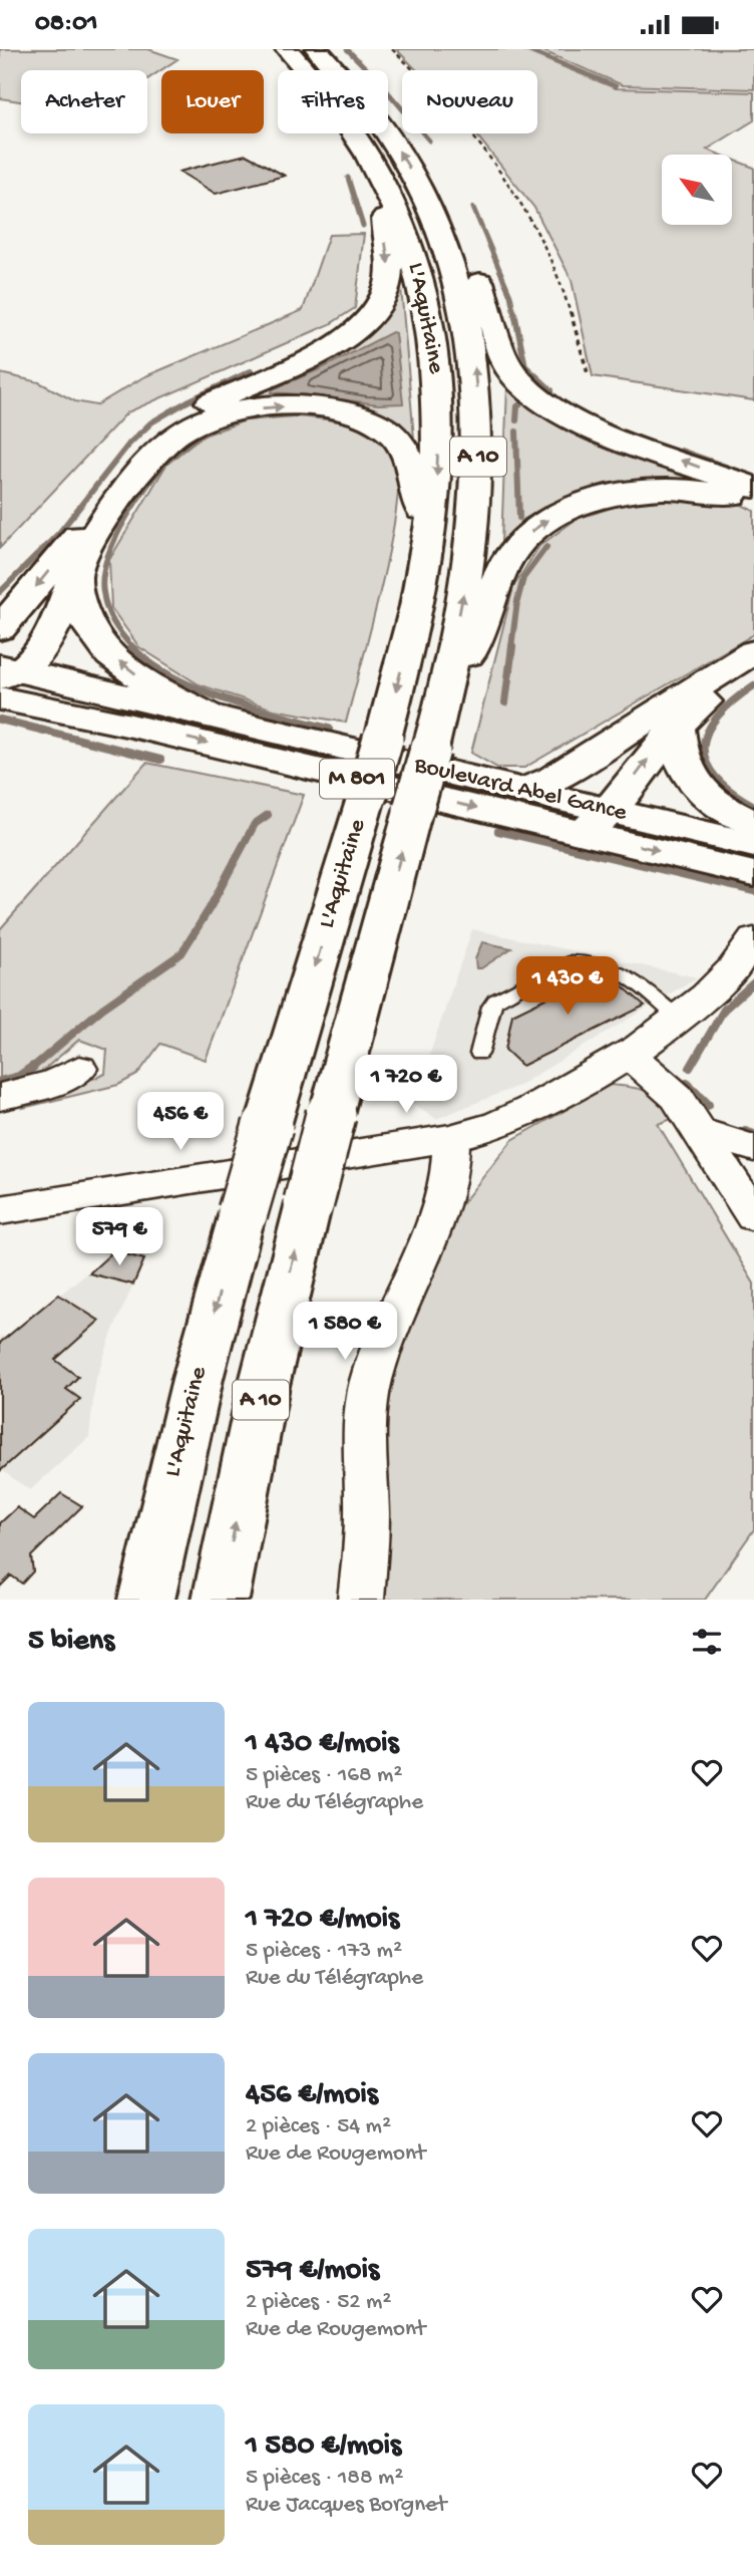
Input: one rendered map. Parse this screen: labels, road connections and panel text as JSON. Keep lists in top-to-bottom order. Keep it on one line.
{"streets":{"main road":["L'Aquitaine","A 10","M 801","Boulevard Abel Gance"]},"north":"top left","page":{"status":"08:01","chip":["Acheter","Louer","Filtres","Nouveau"],"price":["1 430 €","1 720 €","456 €","579 €","1 580 €"],"heading":"5 biens","list":[{"name":"1 430 €/mois","note":"5 pièces · 168 m² · Rue du Télégraphe"},{"name":"1 720 €/mois","note":"5 pièces · 173 m² · Rue du Télégraphe"},{"name":"456 €/mois","note":"2 pièces · 54 m² · Rue de Rougemont"},{"name":"579 €/mois","note":"2 pièces · 52 m² · Rue de Rougemont"},{"name":"1 580 €/mois","note":"5 pièces · 188 m² · Rue Jacques Borgnet"}]}}
